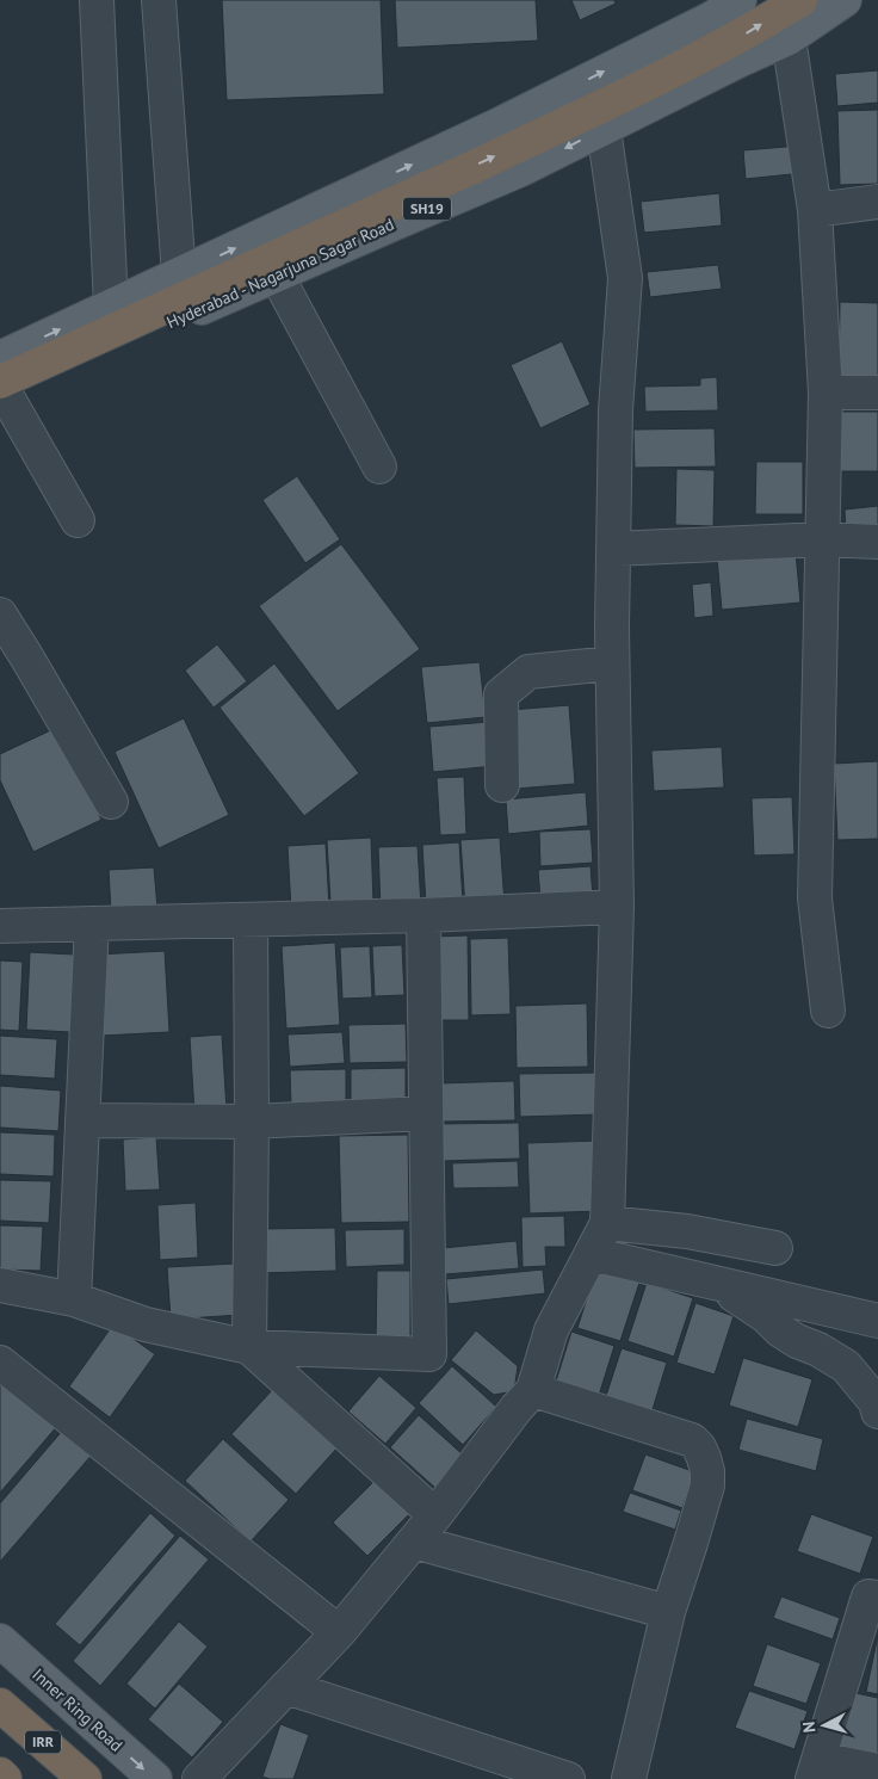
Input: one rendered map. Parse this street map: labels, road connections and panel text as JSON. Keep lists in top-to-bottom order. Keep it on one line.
{"streets":{"highway":["IRR"],"main road":["SH19","Hyderabad - Nagarjuna Sagar Road","Inner Ring Road"]},"one_way":["Inner Ring Road"],"north":"left"}
